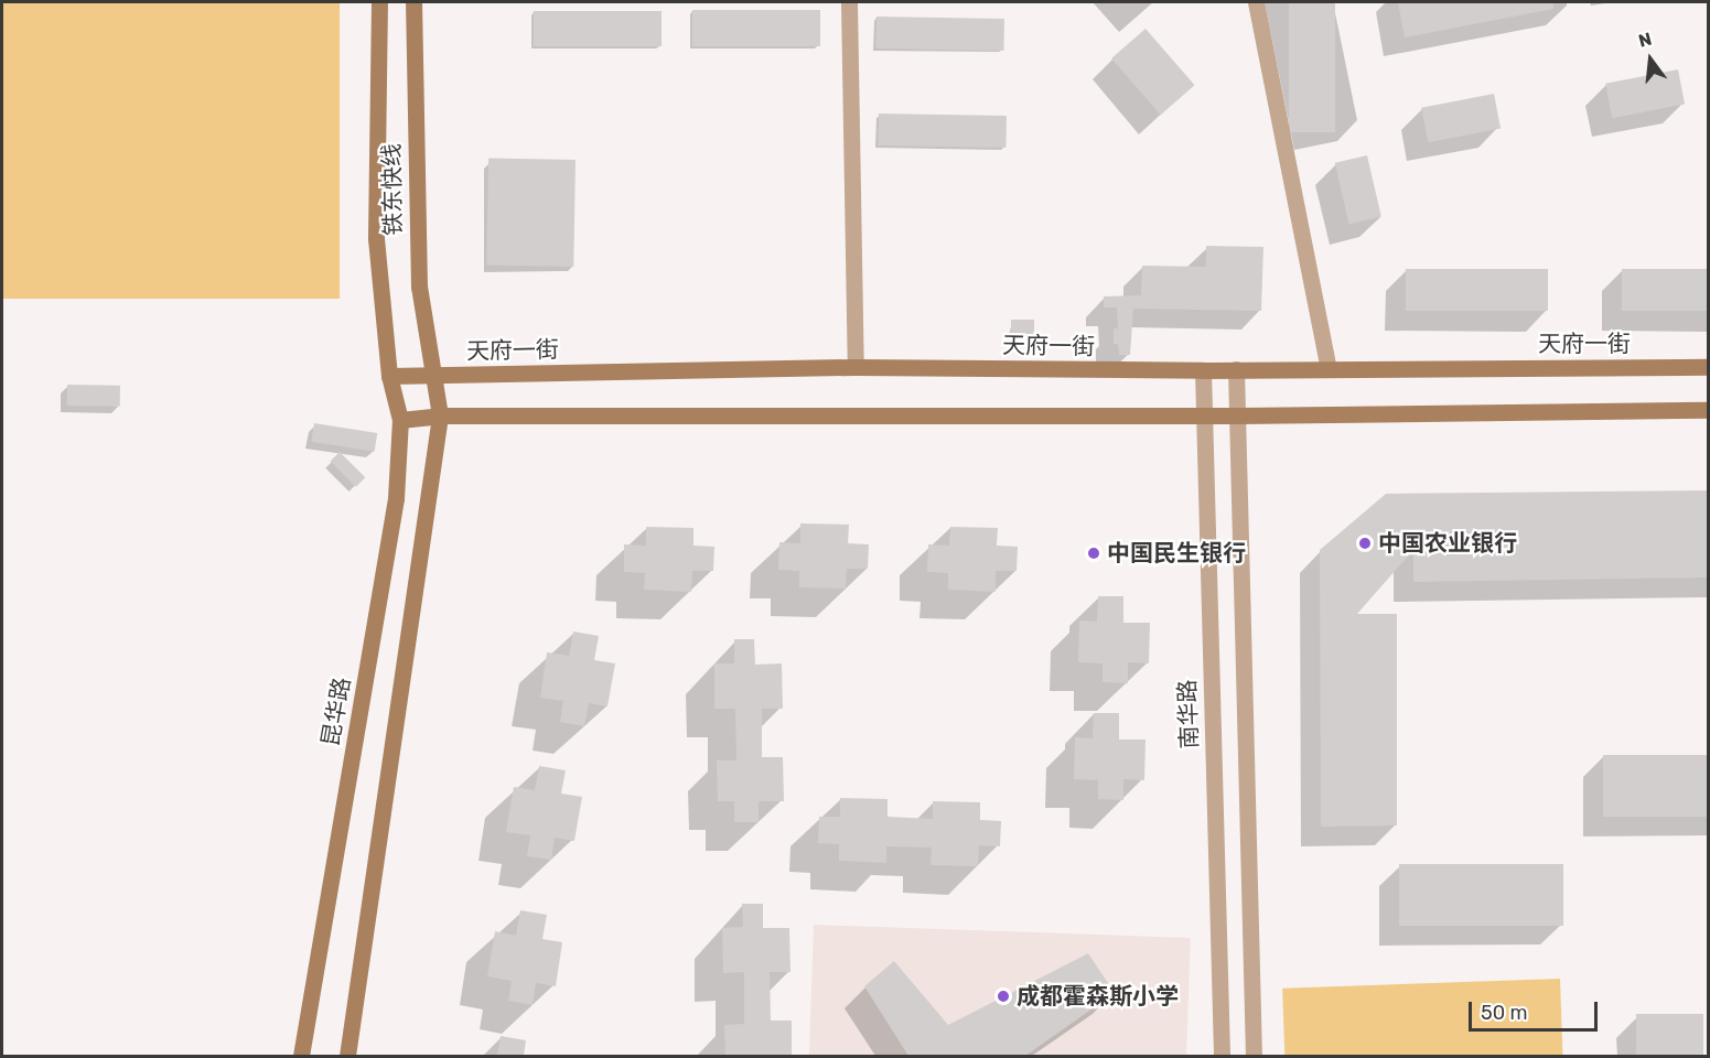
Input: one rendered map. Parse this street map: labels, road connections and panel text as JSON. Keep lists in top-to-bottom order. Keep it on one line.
{"streets":{"main road":["铁东快线","天府一街","昆华路"],"street":["南华路"]},"crossings":[["铁东快线","天府一街"],["铁东快线","昆华路"],["天府一街","昆华路"],["天府一街","南华路"]],"places":["中国农业银行","中国民生银行","成都霍森斯小学"],"scale_bar":"50 m","north":"top"}
